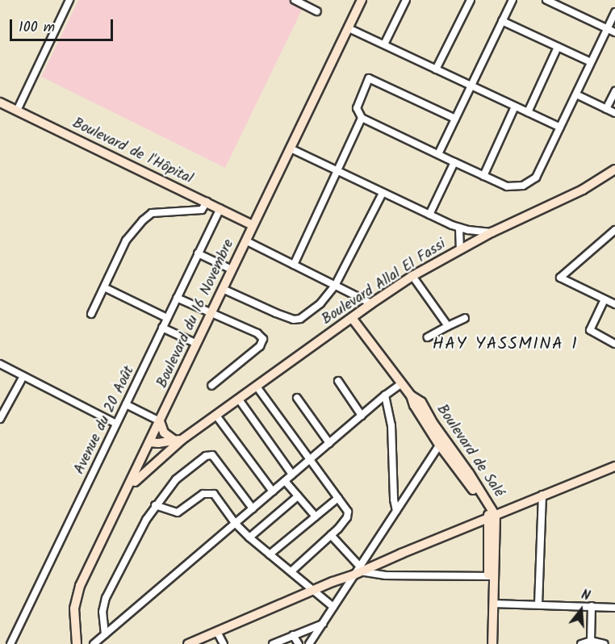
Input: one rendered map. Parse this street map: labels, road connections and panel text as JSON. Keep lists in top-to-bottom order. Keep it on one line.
{"streets":{"street":["Boulevard de l'Hôpital","Boulevard Allal El Fassi","Boulevard du 16 Novembre","Avenue du 20 Août","Boulevard de Salé"]},"crossings":[["Boulevard de l'Hôpital","Boulevard du 16 Novembre"],["Boulevard de l'Hôpital","Avenue du 20 Août"],["Boulevard Allal El Fassi","Boulevard du 16 Novembre"],["Boulevard Allal El Fassi","Boulevard de Salé"]],"districts":["HAY YASSMINA 1"],"scale_bar":"100 m","north":"top"}
